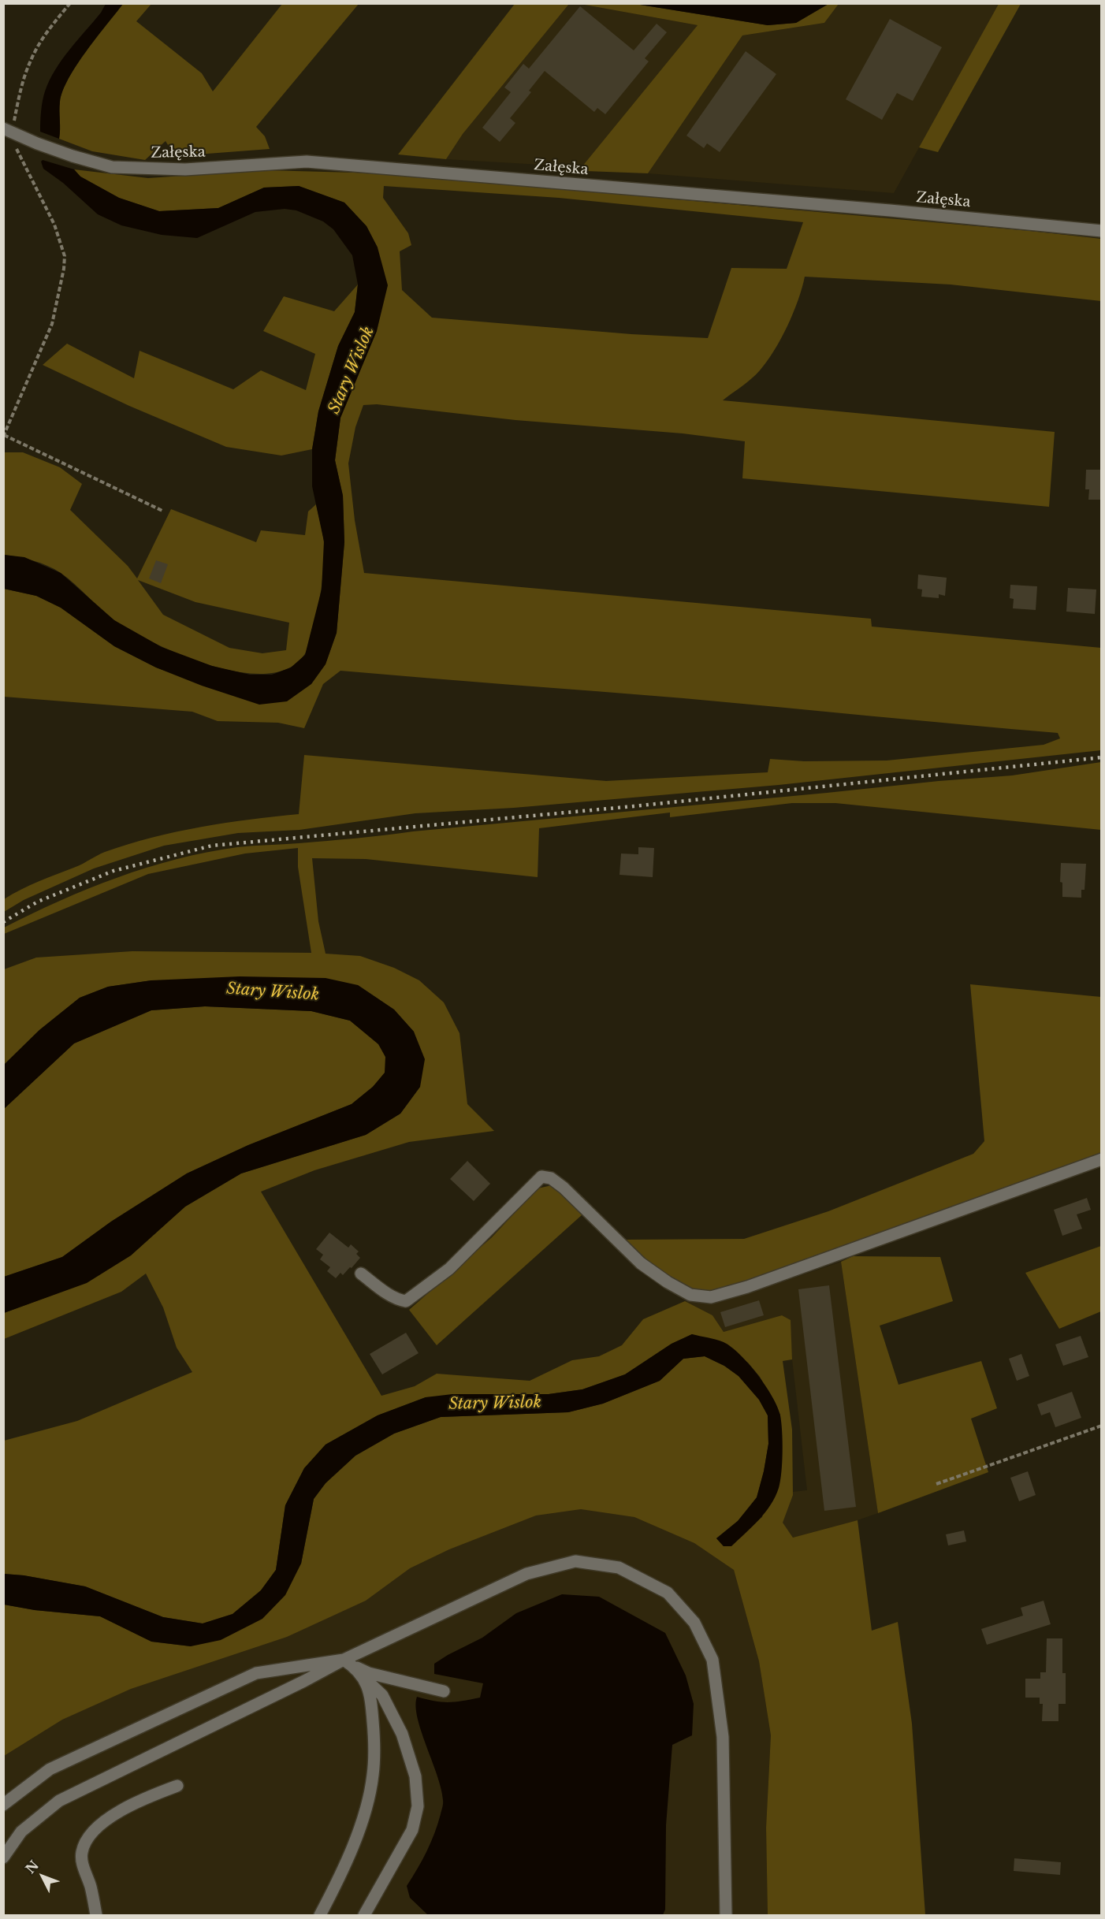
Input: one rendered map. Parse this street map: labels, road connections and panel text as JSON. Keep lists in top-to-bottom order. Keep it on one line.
{"streets":{"street":["Załęska"]},"water":["Stary Wislok"],"north":"top left"}
